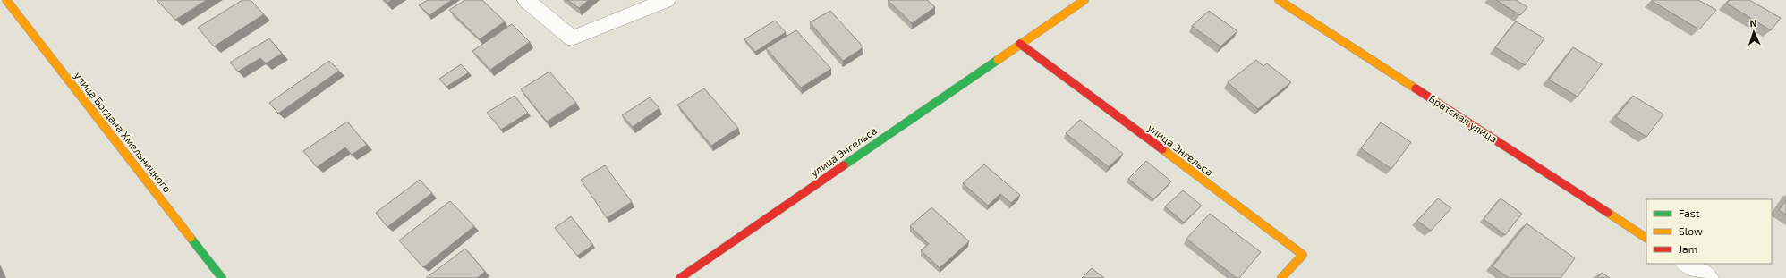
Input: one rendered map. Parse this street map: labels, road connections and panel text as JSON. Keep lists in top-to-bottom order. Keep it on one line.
{"streets":{"street":["Братская улица","улица Богдана Хмельницкого","улица Энгельса"]},"legend":["Fast","Slow","Jam"],"north":"top"}
